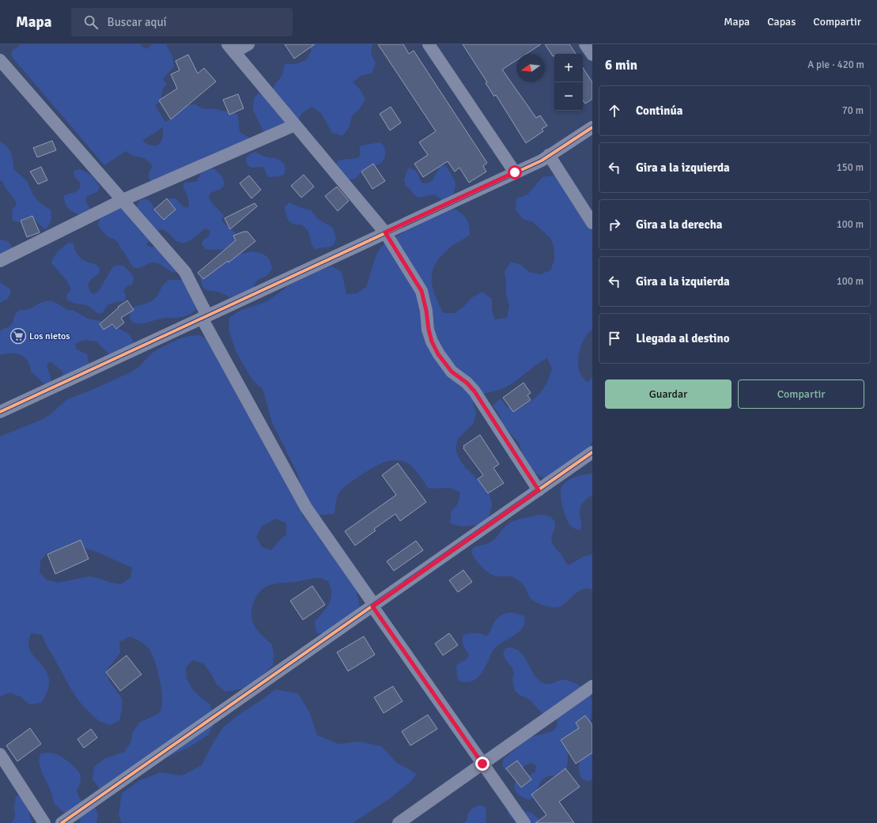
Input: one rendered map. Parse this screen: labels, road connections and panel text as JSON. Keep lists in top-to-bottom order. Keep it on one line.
{"places":{"supermarket":["Los nietos"]},"north":"left","page":{"header":"Mapa","search":"Buscar aquí","nav":["Mapa","Capas","Compartir"],"heading":["6 min","A pie · 420 m"],"map_buttons":["+","−"],"list":[["Continúa","70 m"],["Gira a la izquierda","150 m"],["Gira a la derecha","100 m"],["Gira a la izquierda","100 m"],"Llegada al destino"],"buttons":["Guardar","Compartir"]}}
